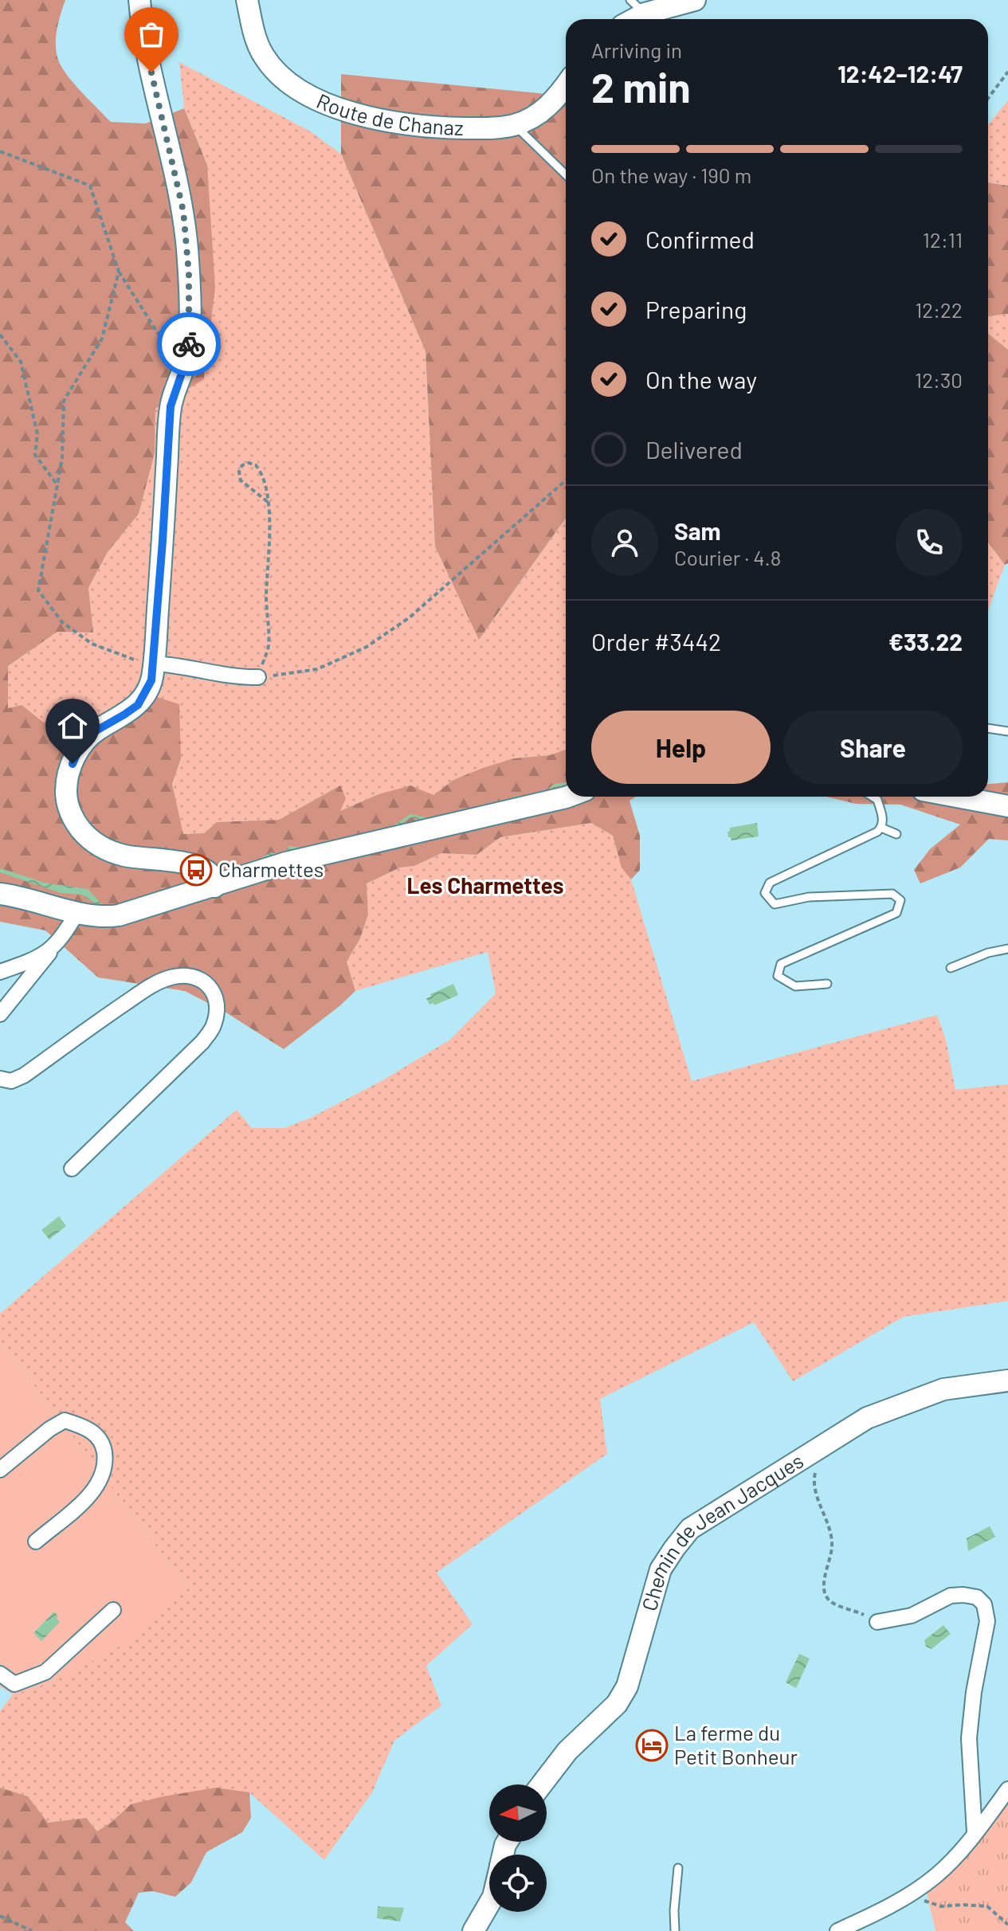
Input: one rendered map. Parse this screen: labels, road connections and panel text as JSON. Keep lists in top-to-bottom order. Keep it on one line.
{"streets":{"street":["Route de Chanaz","Chemin de Jean Jacques"]},"districts":["Les Charmettes"],"places":{"bus stop":["Charmettes"],"hotel":["La ferme du Petit Bonheur"]},"north":"left","page":{"heading":["2 min","Arriving in","12:42–12:47"],"panel":["Sam","Courier · 4.8","Order #3442","€33.22"],"bar":"On the way · 190 m","list":[["Confirmed","12:11"],["Preparing","12:22"],["On the way","12:30"],"Delivered"],"buttons":["Help","Share"]}}
